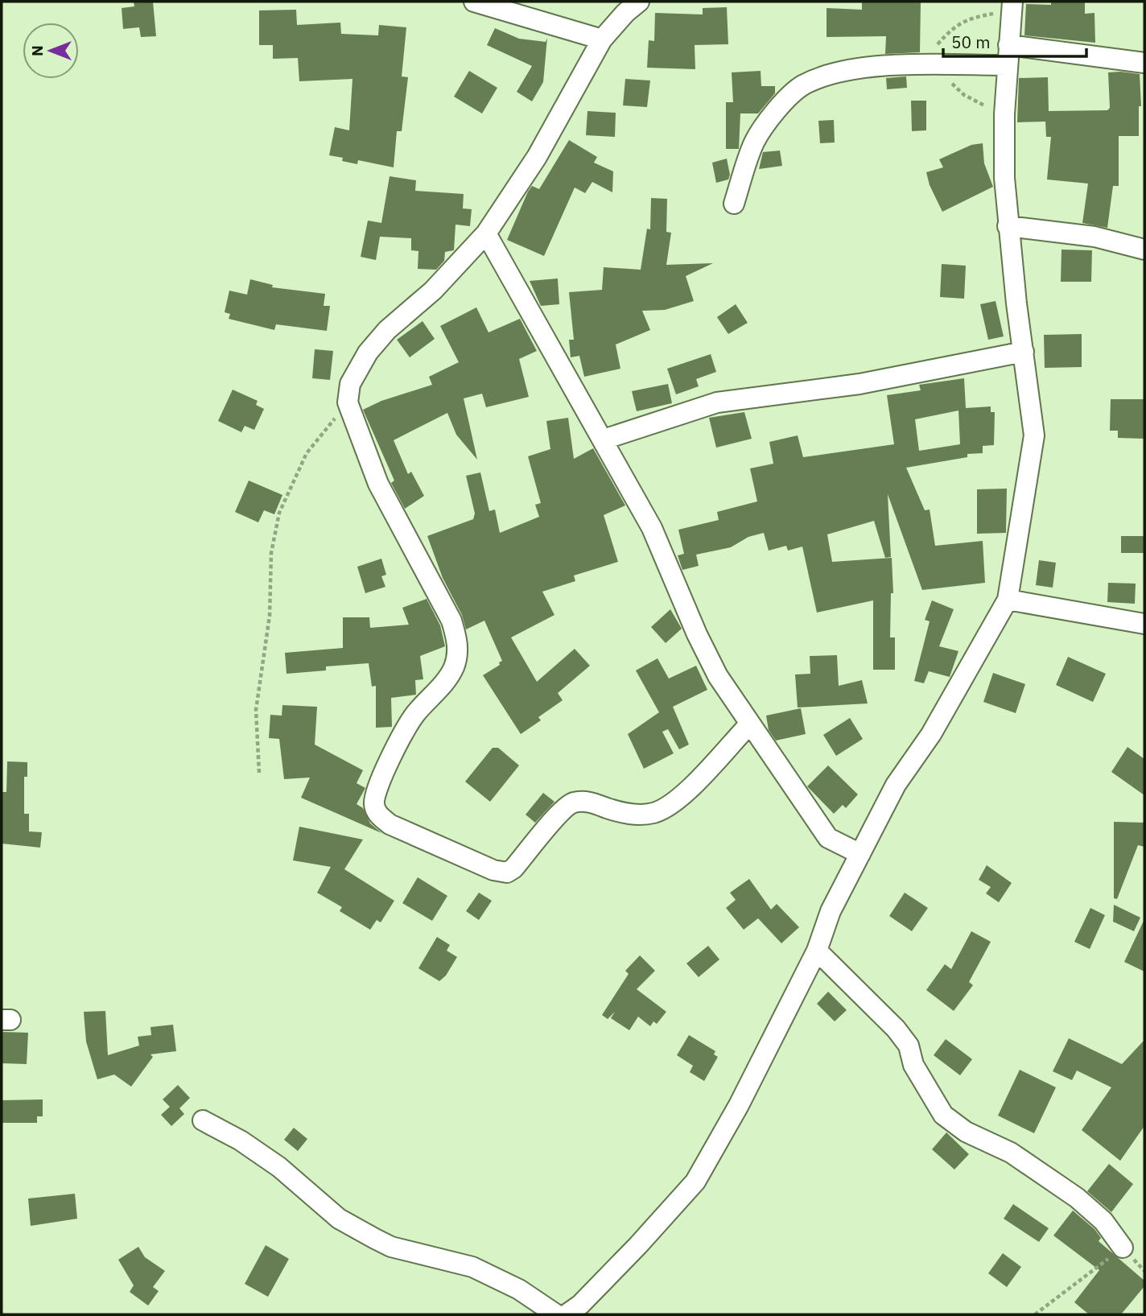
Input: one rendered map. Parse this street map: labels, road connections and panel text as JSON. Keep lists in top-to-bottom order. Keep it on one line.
{"scale_bar":"50 m","north":"left"}
